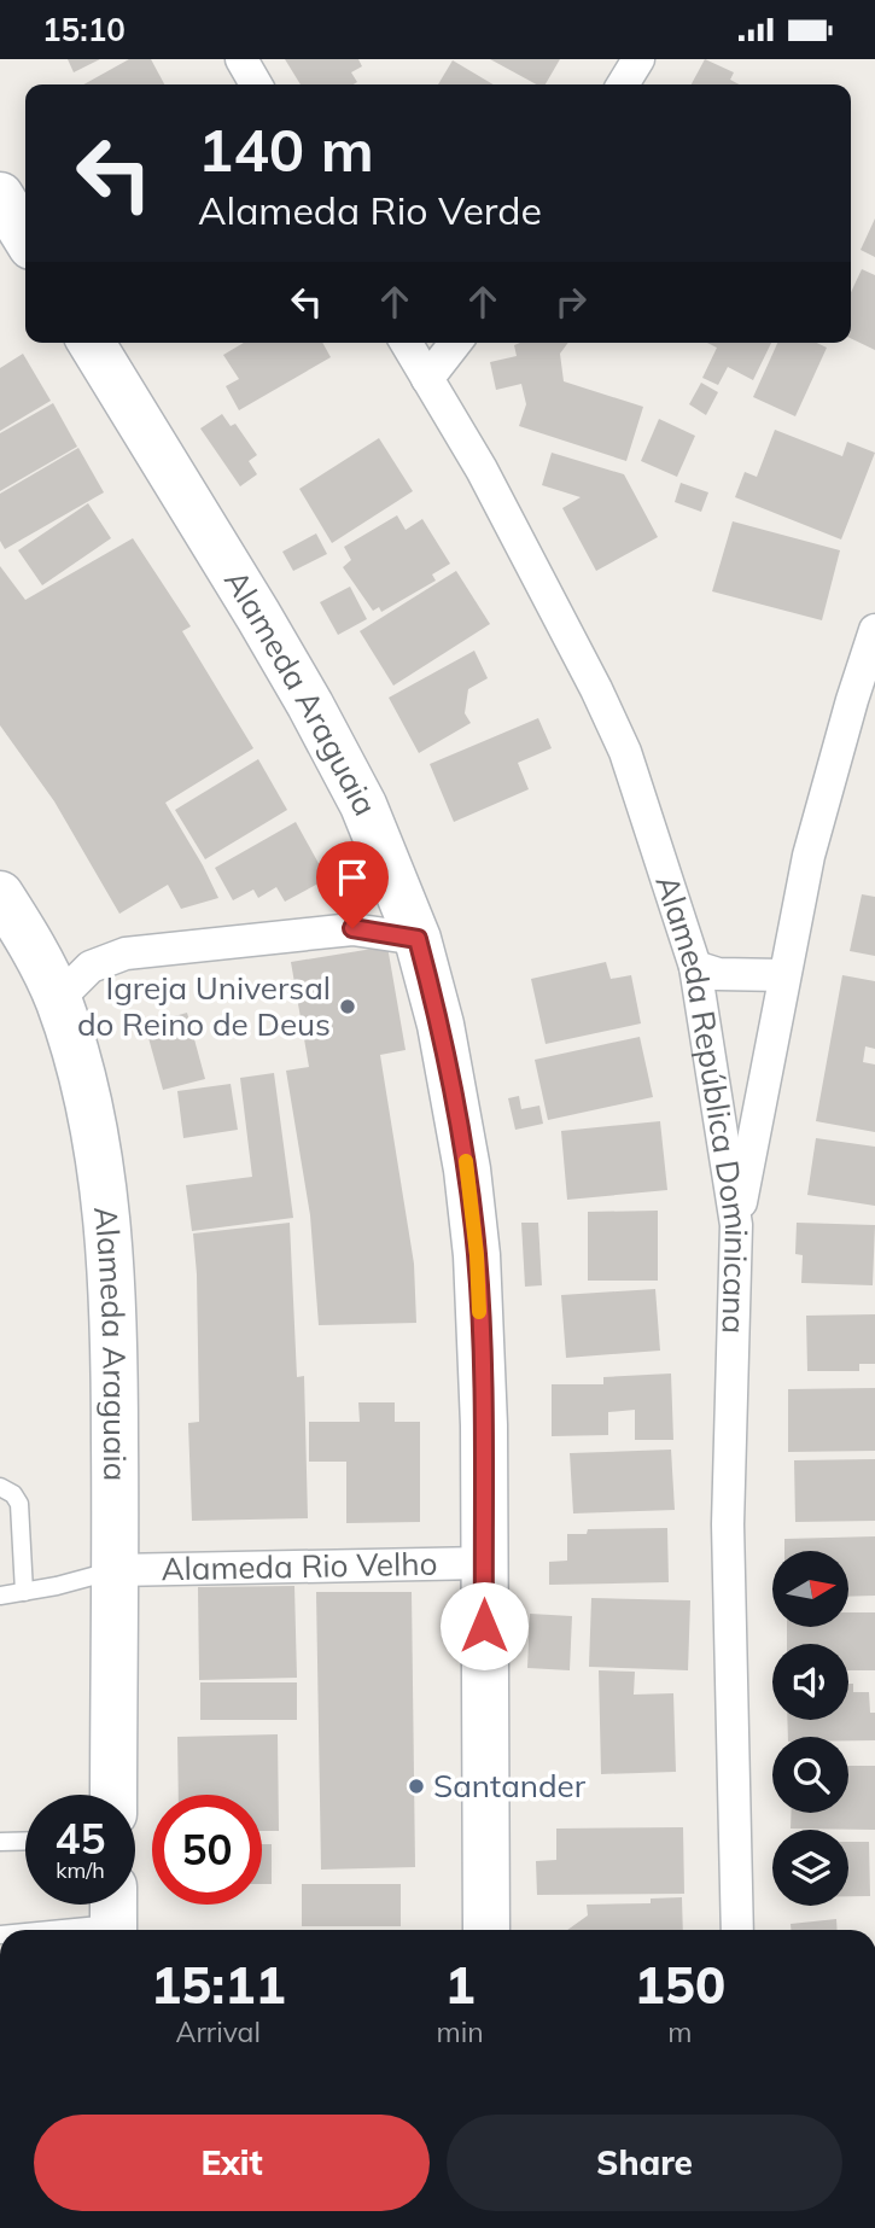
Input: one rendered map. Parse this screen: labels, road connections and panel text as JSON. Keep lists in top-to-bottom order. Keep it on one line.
{"streets":{"main road":["Alameda Araguaia"],"street":["Alameda República Dominicana","Alameda Rio Velho"]},"crossings":[["Alameda Araguaia","Alameda Rio Velho"]],"places":["Igreja Universal do Reino de Deus","Santander"],"north":"right","page":{"status":"15:10","turn":["140 m","Alameda Rio Verde"],"speed":"45 km/h","limit":"50","eta":["15:11","Arrival","1","min","150","m"],"buttons":["Exit","Share"]}}
